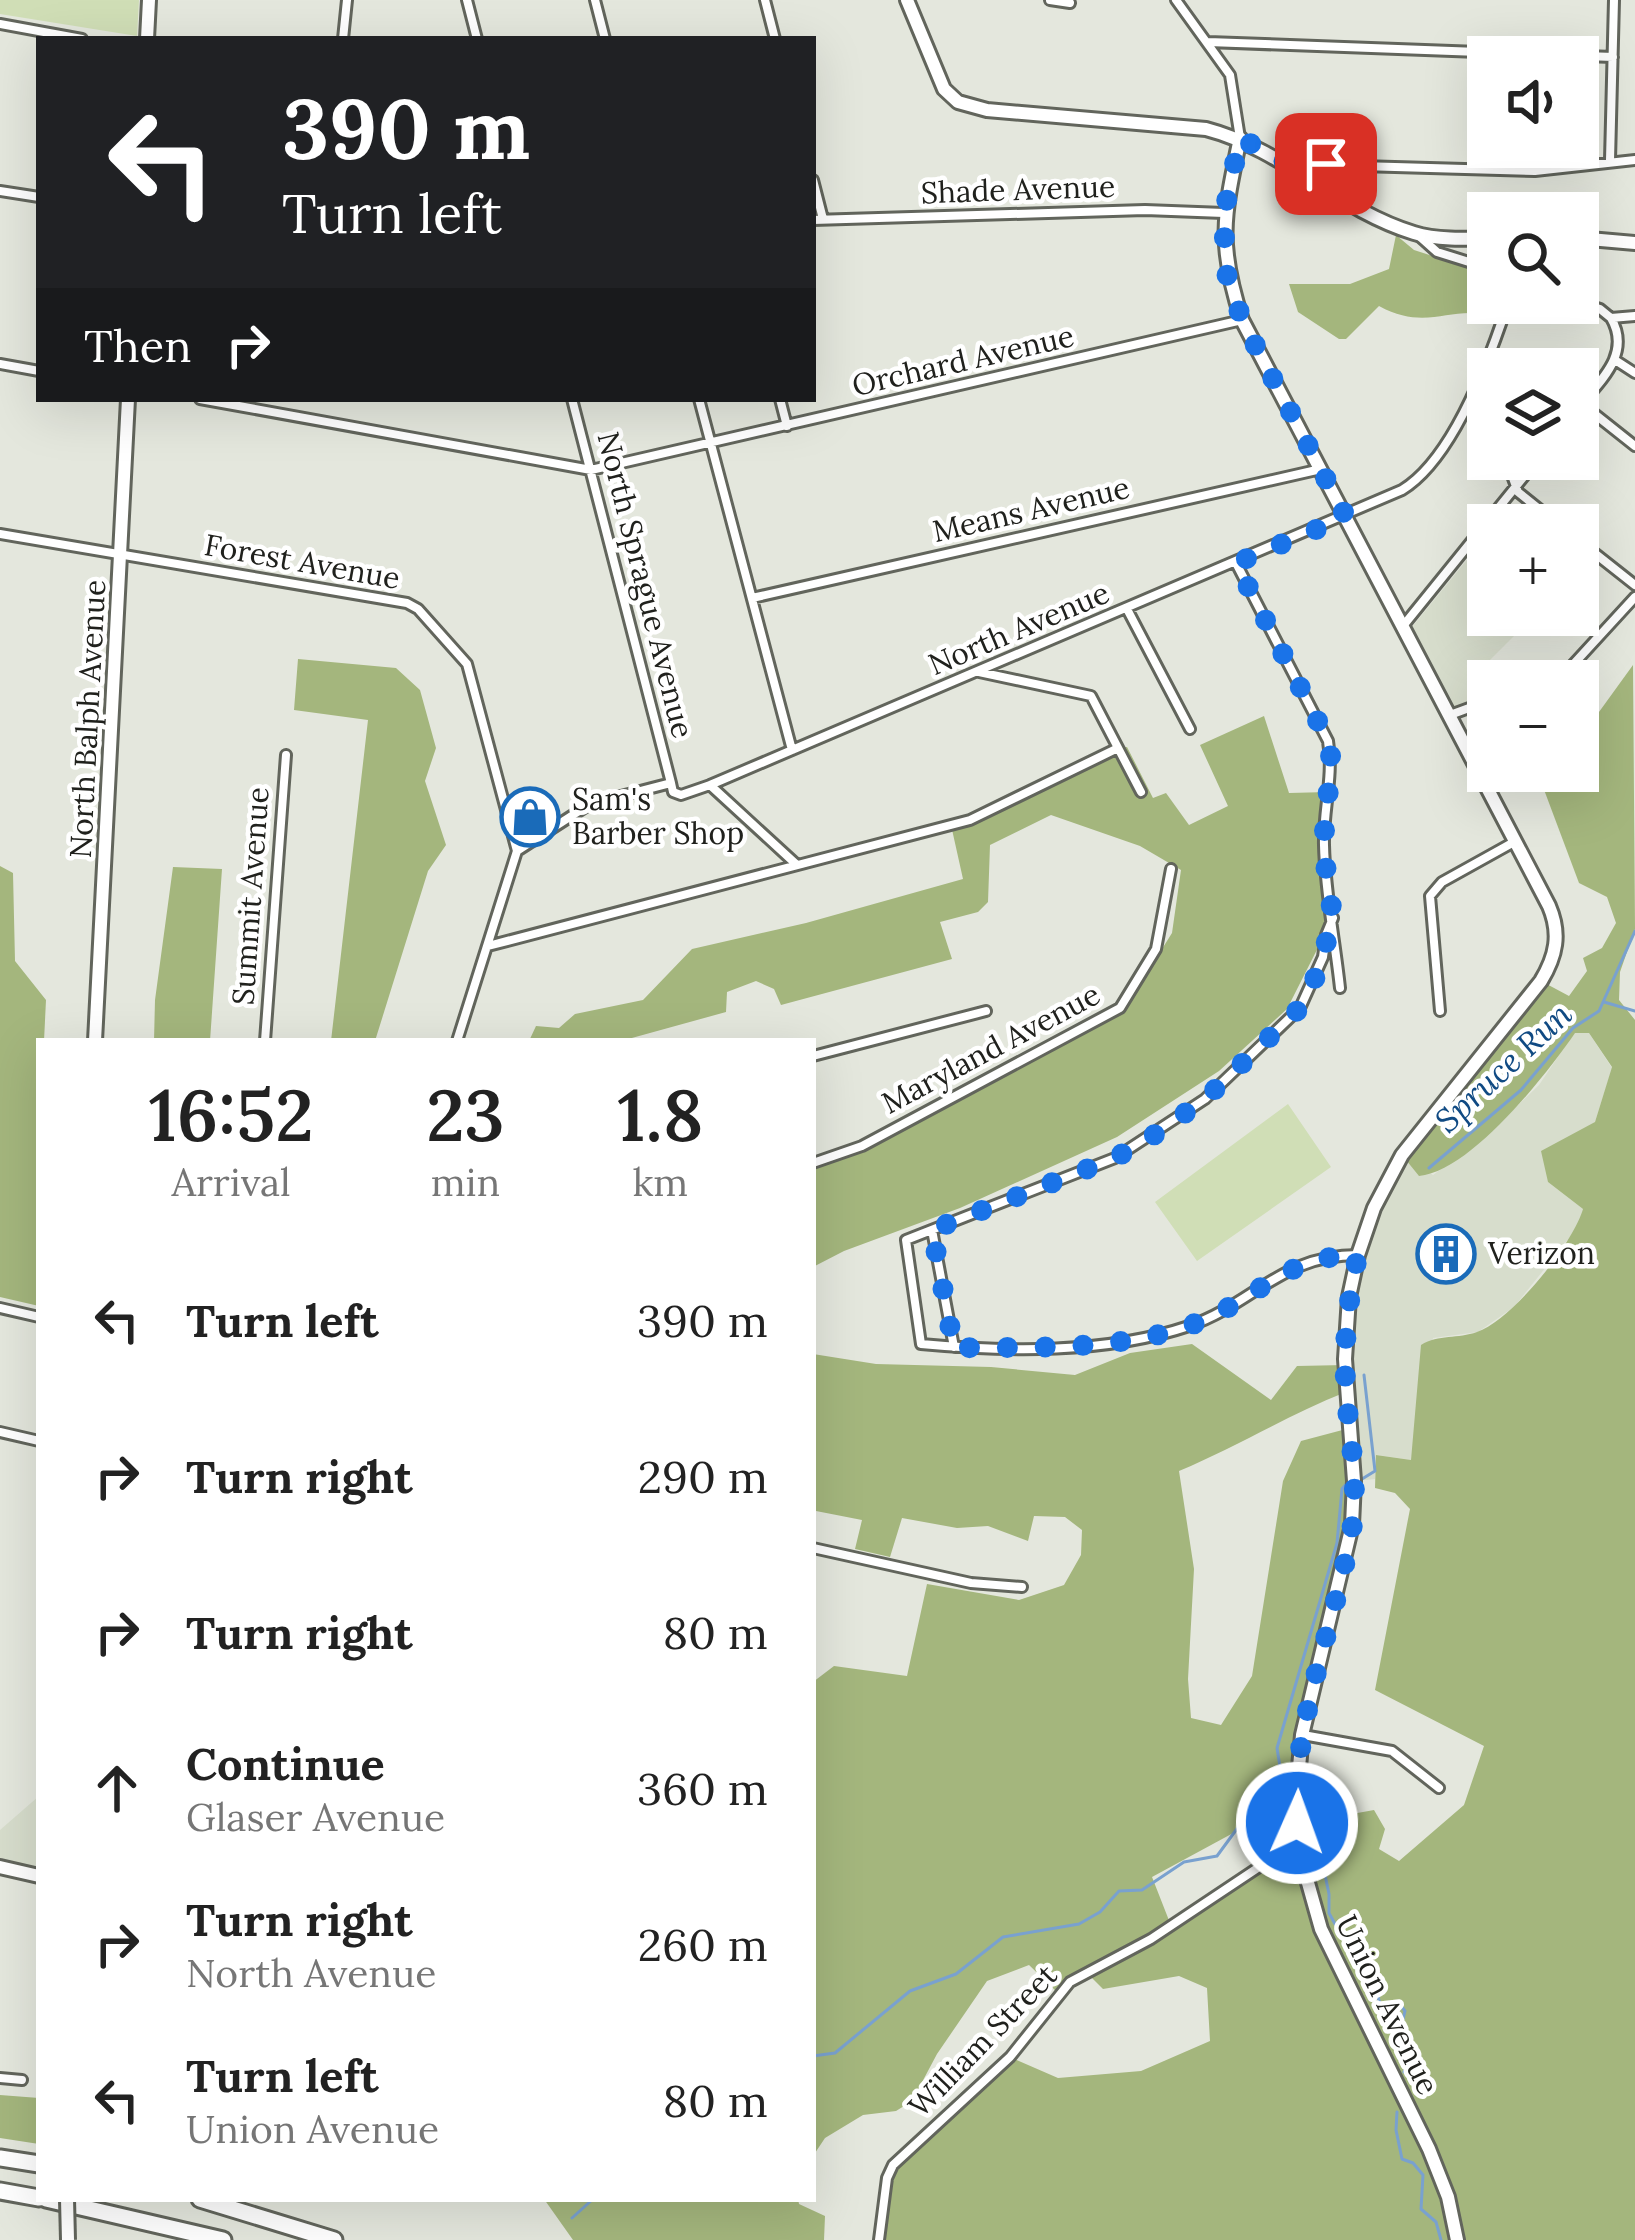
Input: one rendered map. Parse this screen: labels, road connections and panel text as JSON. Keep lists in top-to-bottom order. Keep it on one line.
{"streets":{"street":["Shade Avenue","Orchard Avenue","Means Avenue","Forest Avenue","North Sprague Avenue","North Avenue","North Balph Avenue","Summit Avenue","Maryland Avenue","Union Avenue","William Street"]},"crossings":[["Shade Avenue","Union Avenue"],["Orchard Avenue","North Sprague Avenue"],["Orchard Avenue","Union Avenue"],["Means Avenue","Union Avenue"],["Forest Avenue","North Balph Avenue"],["North Avenue","Union Avenue"],["Union Avenue","William Street"]],"water":["Spruce Run"],"places":{"shop":["Sam's Barber Shop"],"building":["Verizon"]},"page":{"map_buttons":["+","−"],"turn":["390 m","Turn left"],"then":"Then","eta":["16:52","Arrival","23","min","1.8","km"],"list":[{"name":"Turn left","value":"390 m"},{"name":"Turn right","value":"290 m"},{"name":"Turn right","value":"80 m"},{"name":"Continue","note":"Glaser Avenue","value":"360 m"},{"name":"Turn right","note":"North Avenue","value":"260 m"},{"name":"Turn left","note":"Union Avenue","value":"80 m"}]}}
